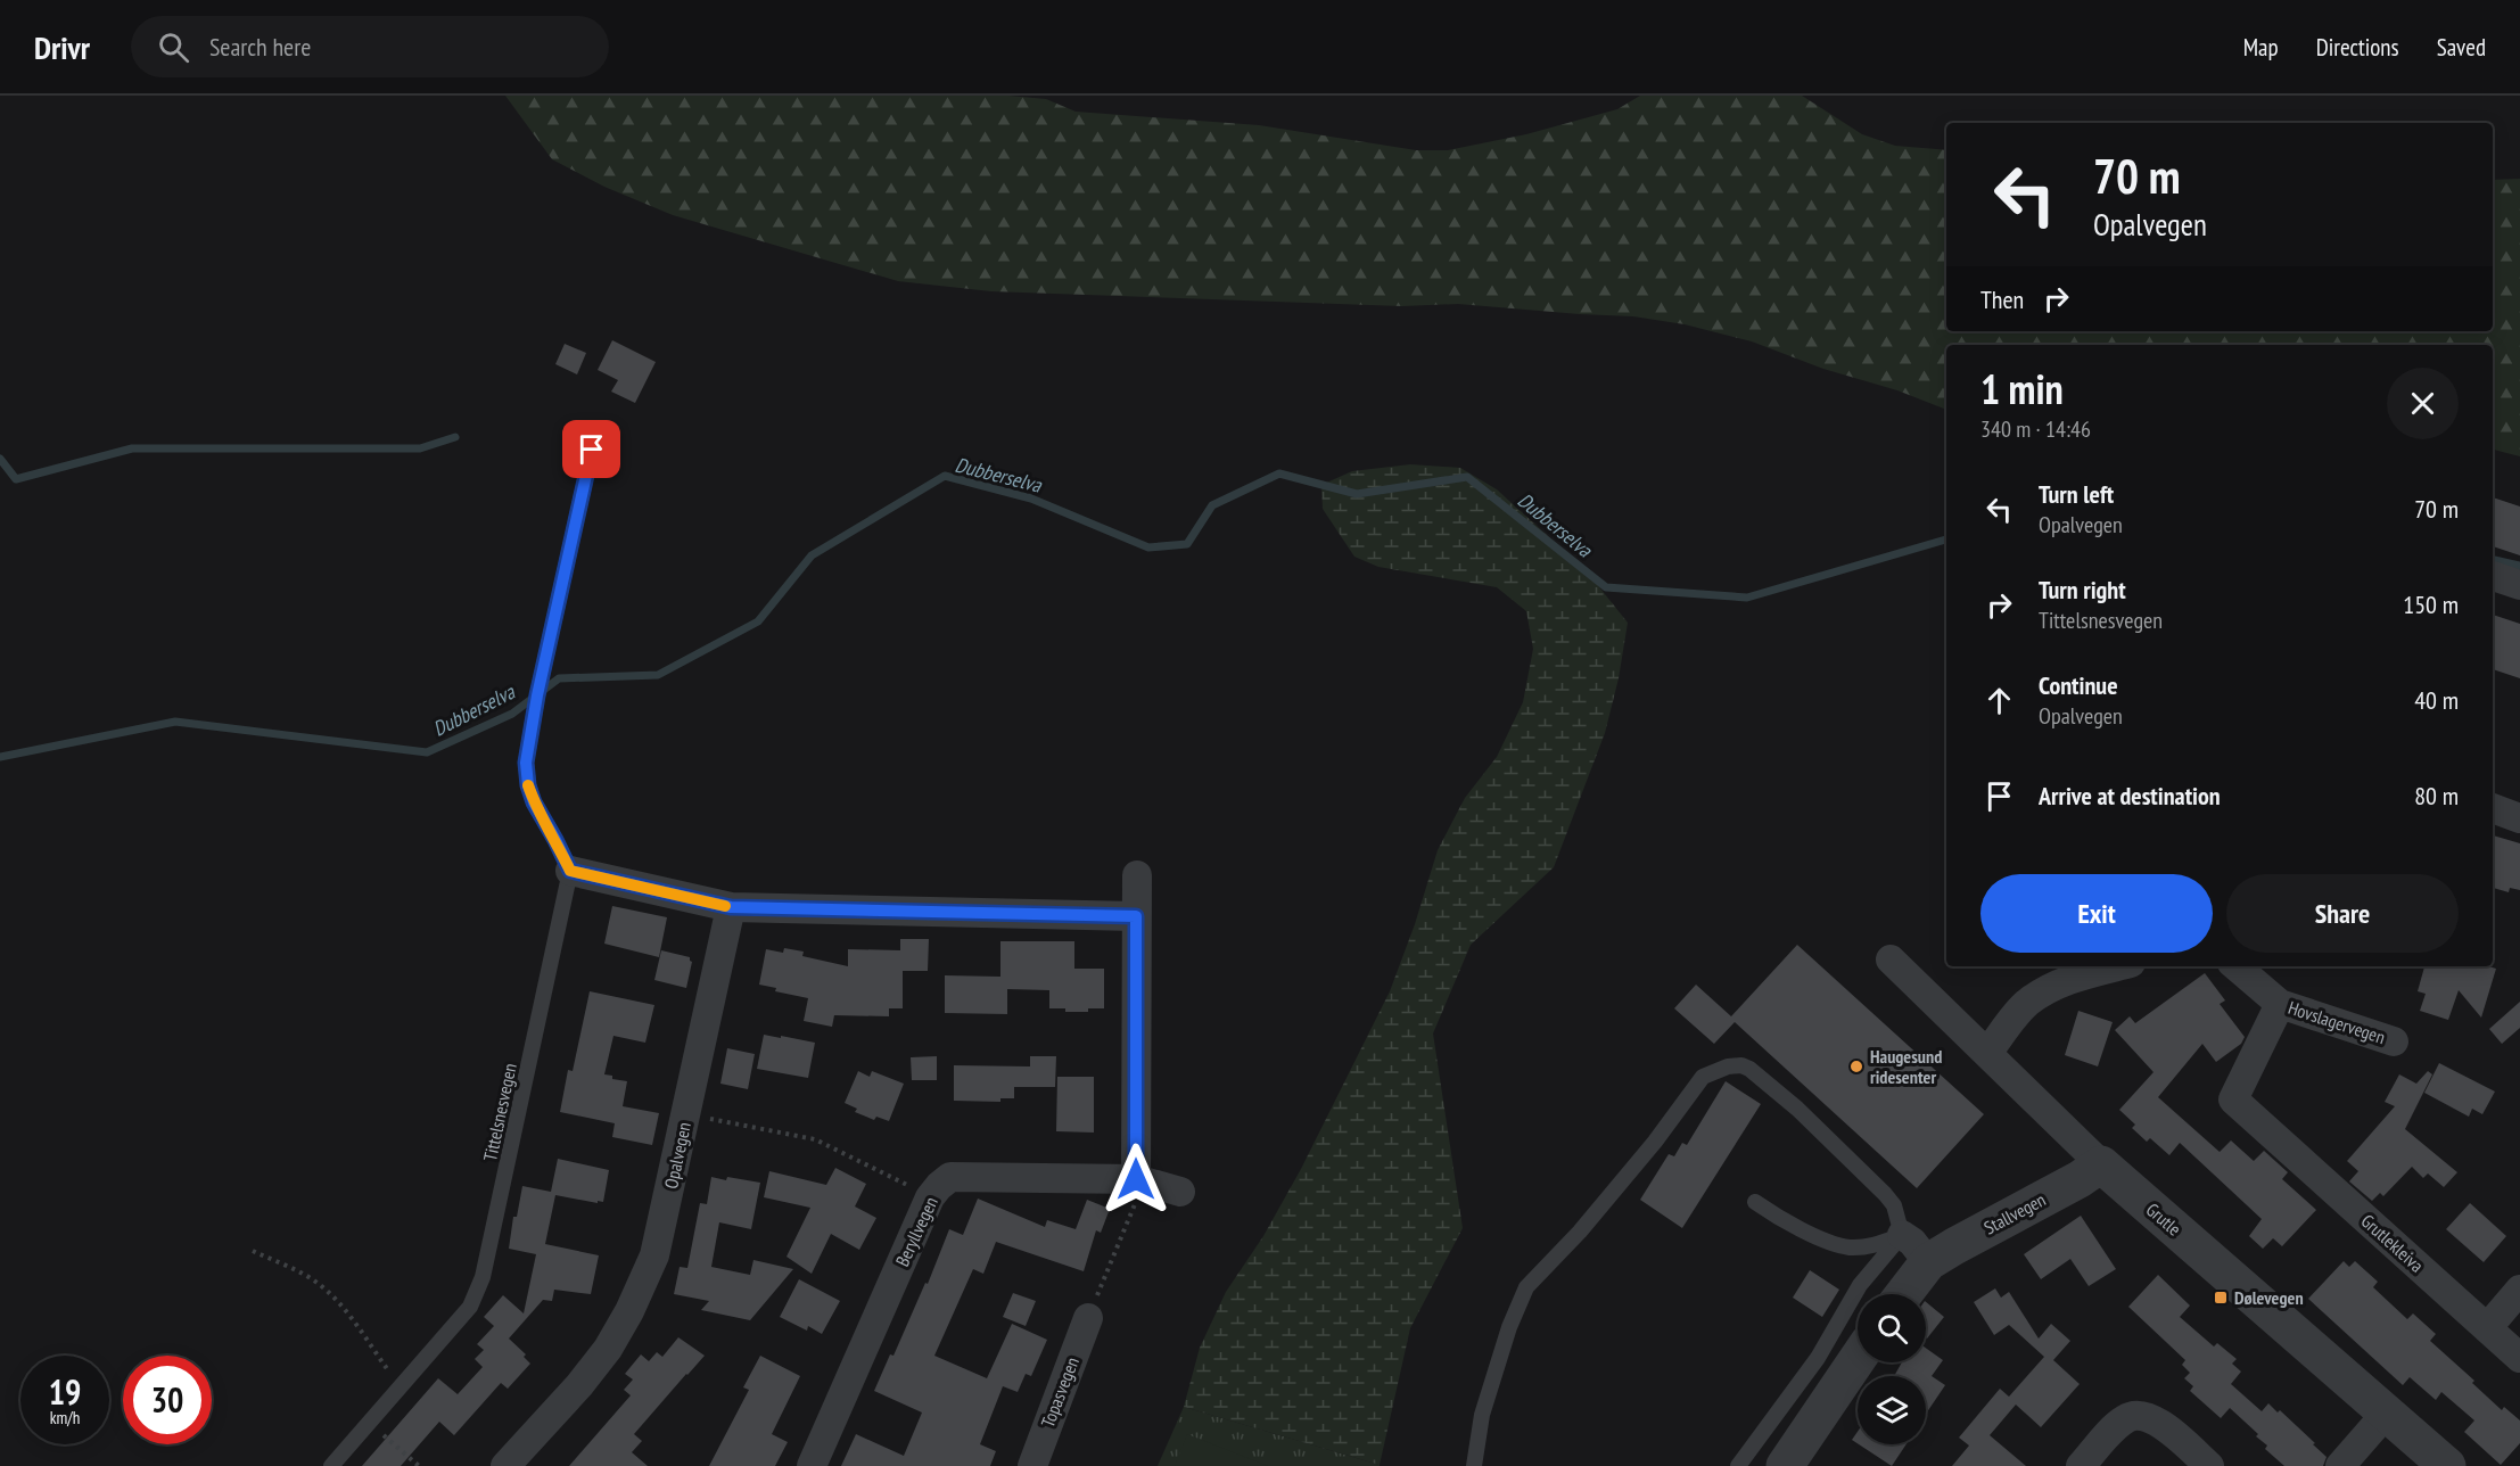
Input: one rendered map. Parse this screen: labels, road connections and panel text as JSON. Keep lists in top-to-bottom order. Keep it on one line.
{"streets":{"street":["Hovslagervegen","Opalvegen","Stallvegen","Grutle","Beryllvegen","Grutlekleiva","Topasvegen"],"lane":["Tittelsnesvegen"]},"crossings":[["Hovslagervegen","Grutlekleiva"],["Stallvegen","Grutle"]],"water":["Dubberselva"],"places":{"other":["Haugesund ridesenter"],"transit":["Dølevegen"]},"page":{"header":"Drivr","search":"Search here","nav":["Map","Directions","Saved"],"turn":["70 m","Opalvegen"],"then":"Then","heading":["1 min","340 m · 14:46"],"list":[{"name":"Turn left","note":"Opalvegen","value":"70 m"},{"name":"Turn right","note":"Tittelsnesvegen","value":"150 m"},{"name":"Continue","note":"Opalvegen","value":"40 m"},{"name":"Arrive at destination","value":"80 m"}],"buttons":["Exit","Share"],"speed":"19 km/h","limit":"30"}}
